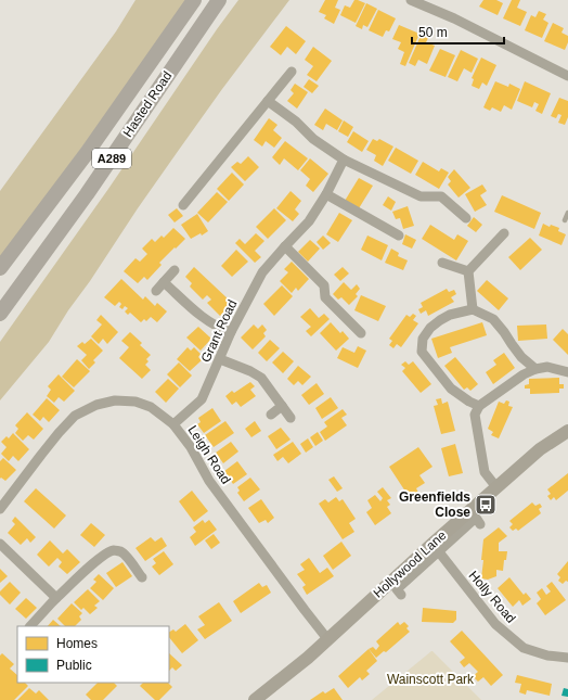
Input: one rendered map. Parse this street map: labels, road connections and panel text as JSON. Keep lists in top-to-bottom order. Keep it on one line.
{"streets":{"main road":["Hasted Road","A289","Hollywood Lane"],"street":["Grant Road","Leigh Road","Holly Road"]},"crossings":[["Grant Road","Leigh Road"],["Leigh Road","Hollywood Lane"],["Hollywood Lane","Holly Road"]],"parks":["Wainscott Park"],"places":{"bus stop":["Greenfields Close"]},"legend":["Homes","Public"],"scale_bar":"50 m"}
